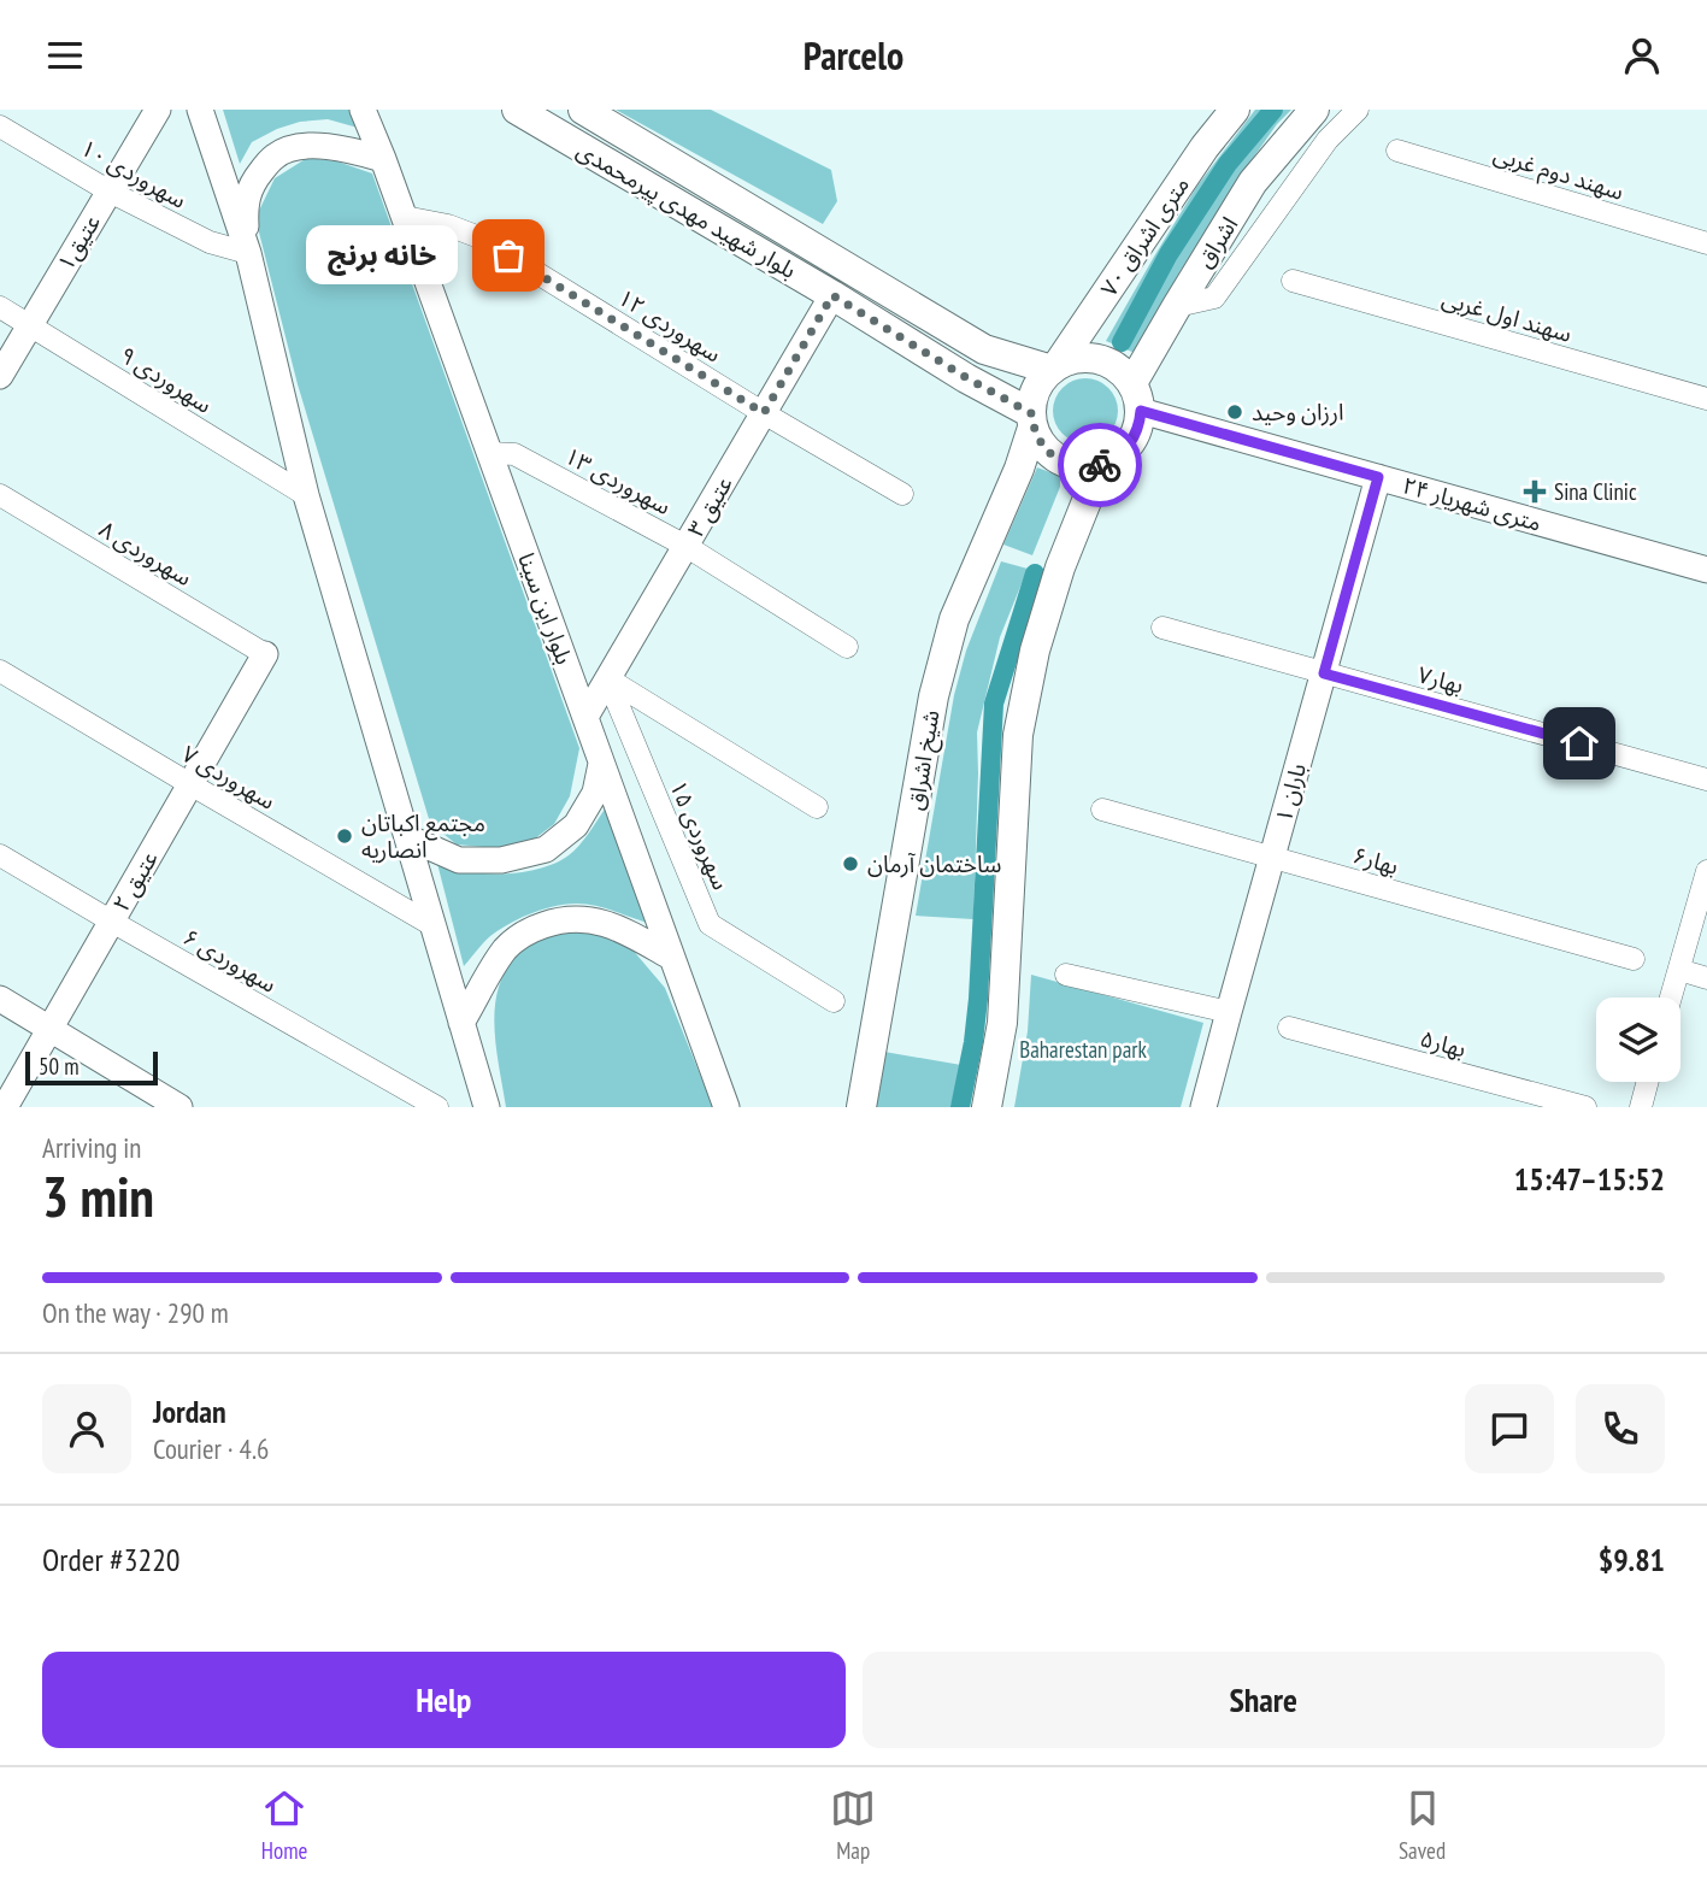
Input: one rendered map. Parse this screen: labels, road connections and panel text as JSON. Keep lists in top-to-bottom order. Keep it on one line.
{"streets":{"main road":["بلوار شهید مهدی پیرمحمدی","۷۰ متری اشراق","اشراق","شیخ اشراق"],"street":["سهند دوم غربی","سهروردی ۱۰","عتیق۱","سهند اول غربی","سهروردی ۱۲","سهروردی ۹","سهروردی ۱۳","۲۴ متری شهریار","عتیق ۳","سهروردی ۸","بلوار ابن سینا","بهار۷","سهروردی ۷","باران ۱","سهروردی ۱۵","بهار۶","عتیق ۲","سهروردی ۶","بهار۵"]},"crossings":[["سهروردی ۱۰","عتیق۱"],["بلوار شهید مهدی پیرمحمدی","۷۰ متری اشراق"],["بلوار شهید مهدی پیرمحمدی","اشراق"],["بلوار شهید مهدی پیرمحمدی","۲۴ متری شهریار"],["بلوار شهید مهدی پیرمحمدی","عتیق ۳"],["بلوار شهید مهدی پیرمحمدی","شیخ اشراق"],["۷۰ متری اشراق","اشراق"],["۷۰ متری اشراق","۲۴ متری شهریار"],["۷۰ متری اشراق","شیخ اشراق"],["عتیق۱","سهروردی ۹"],["اشراق","۲۴ متری شهریار"],["اشراق","شیخ اشراق"],["سهروردی ۱۲","عتیق ۳"],["سهروردی ۱۲","بلوار ابن سینا"],["سهروردی ۱۳","عتیق ۳"],["سهروردی ۱۳","بلوار ابن سینا"],["۲۴ متری شهریار","شیخ اشراق"],["۲۴ متری شهریار","باران ۱"],["عتیق ۳","بلوار ابن سینا"],["عتیق ۳","سهروردی ۱۵"],["سهروردی ۸","عتیق ۲"],["بهار۷","باران ۱"],["سهروردی ۷","عتیق ۲"],["باران ۱","بهار۶"],["عتیق ۲","سهروردی ۶"]],"parks":["Baharestan park"],"places":{"other":["خانه برنج","ارزان وحید","مجتمع اکباتان انصاریه","ساختمان آرمان"],"health":["Sina Clinic"]},"scale_bar":"50 m","page":{"header":"Parcelo","bubble":"خانه برنج","scale":"50 m","heading":["3 min","Arriving in","15:47–15:52"],"panel":["Jordan","Courier · 4.6","Order #3220","$9.81"],"bar":"On the way · 290 m","buttons":["Help","Share"],"tabs":["Home","Map","Saved"]}}
